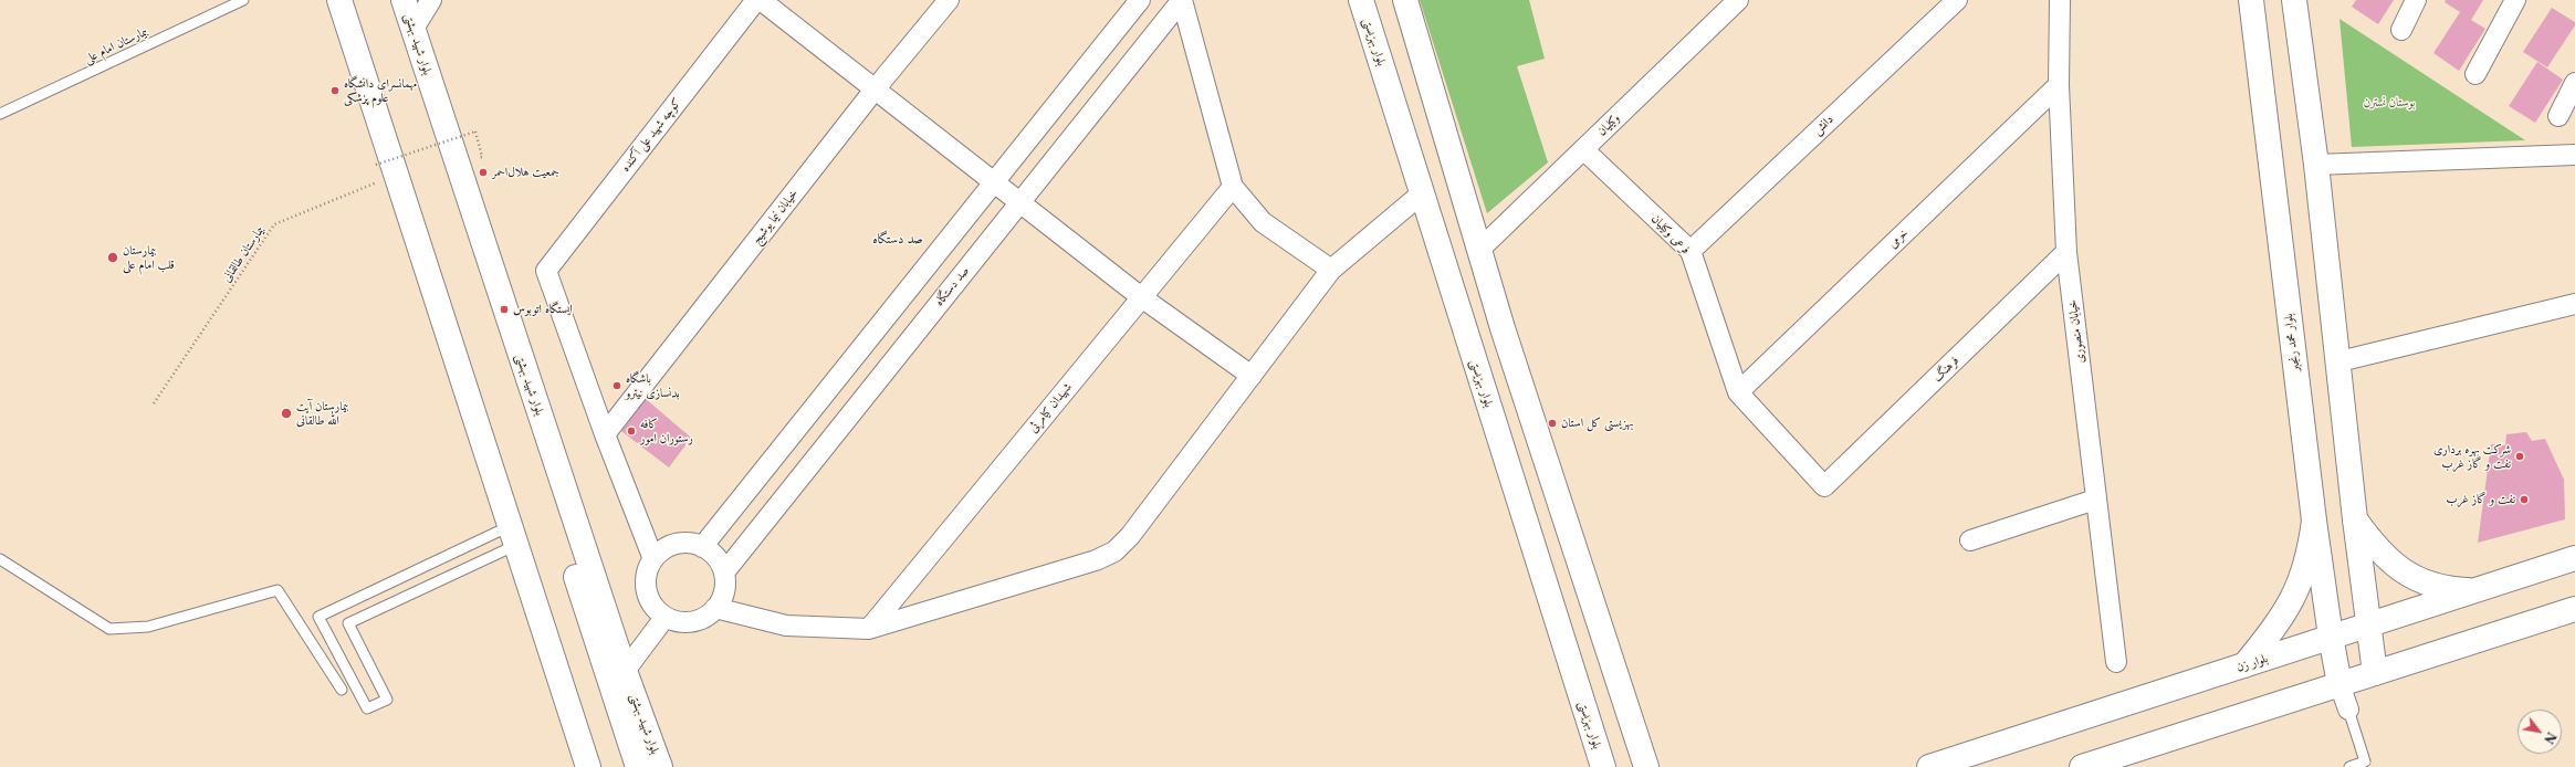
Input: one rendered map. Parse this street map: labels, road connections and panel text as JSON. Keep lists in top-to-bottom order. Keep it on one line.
{"streets":{"main road":["بلوار بهزیستی","بلوار شهید بهشتی","بلوار محمد رنجبر","بلوار زن"],"street":["وکیلیان","دانش","کوچه شهید علی آکنده","خیابان نیما یوشیج","فرعی وکیلیان","خرمی","صد دستگاه","خیابان منصوری","فرهنگ","شهیدان کیامرثی"],"lane":["بیمارستان امام علی"],"path":["بیمارستان طالقانی"]},"crossings":[["وکیلیان","فرعی وکیلیان"],["دانش","فرعی وکیلیان"],["کوچه شهید علی آکنده","خیابان نیما یوشیج"],["فرعی وکیلیان","خرمی"],["فرعی وکیلیان","فرهنگ"],["خرمی","خیابان منصوری"],["خرمی","فرهنگ"],["خیابان منصوری","فرهنگ"],["بلوار محمد رنجبر","بلوار زن"]],"districts":["صد دستگاه"],"parks":["بوستان نسترن"],"places":["مهمانسرای دانشگاه علوم پزشکی","جمعیت هلال‌احمر","بیمارستان قلب امام علی","ایستگاه اتوبوس","باشگاه بدنسازی نیترو","بیمارستان آیت الله طالقانی","بهزیستی کل استان","کافه رستوران امور","شرکت بهره برداری نفت و گاز غرب","نفت و گاز غرب"],"north":"bottom right"}
